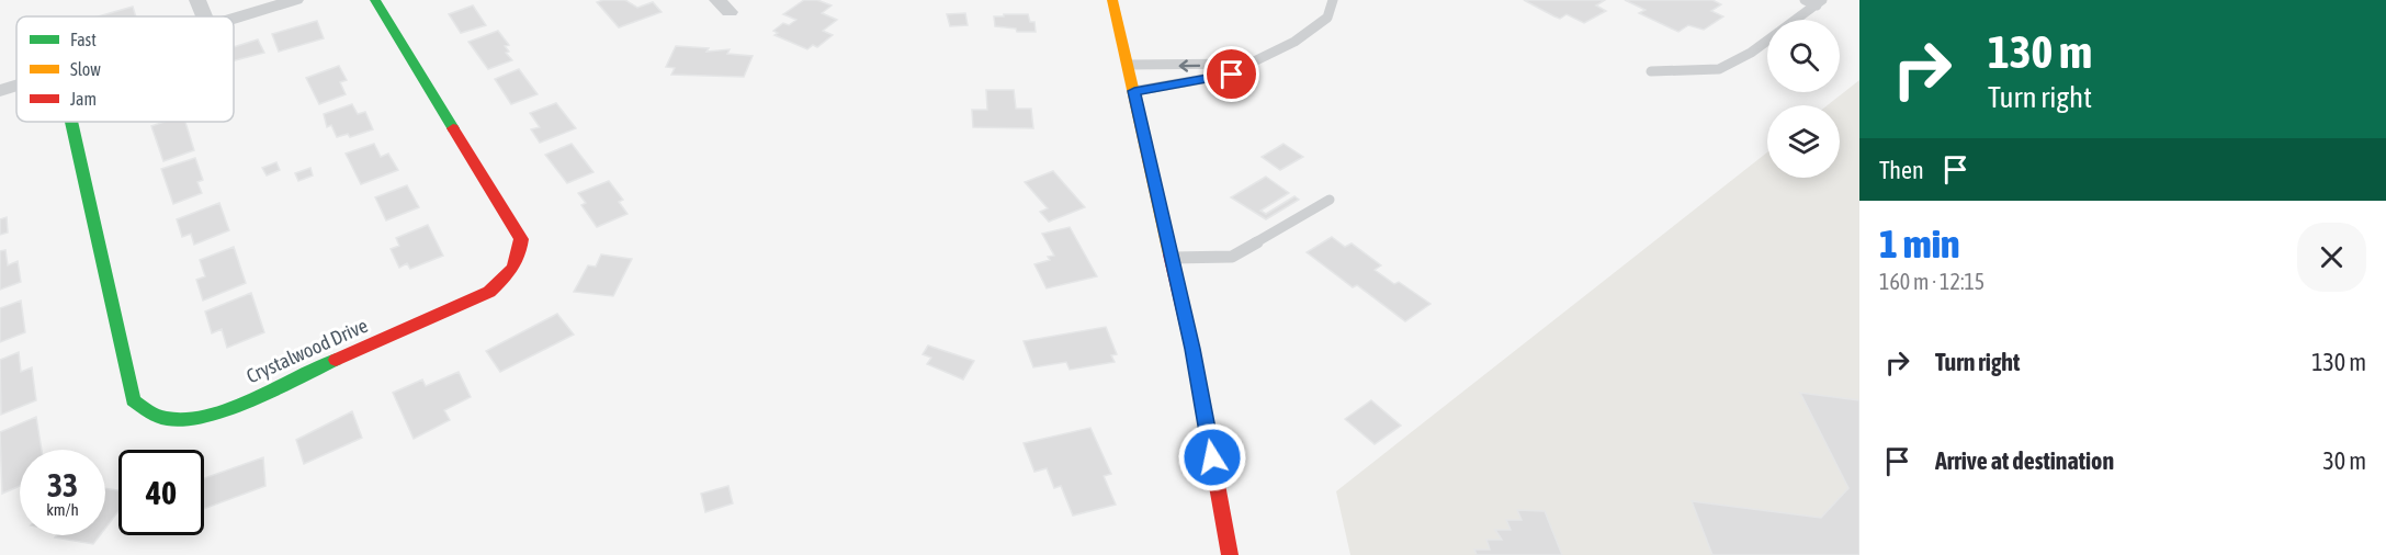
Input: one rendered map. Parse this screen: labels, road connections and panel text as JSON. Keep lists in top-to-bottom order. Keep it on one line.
{"streets":{"street":["Crystalwood Drive"]},"legend":["Fast","Slow","Jam"],"page":{"turn":["130 m","Turn right"],"then":"Then","heading":["1 min","160 m · 12:15"],"list":[{"name":"Turn right","value":"130 m"},{"name":"Arrive at destination","value":"30 m"}],"speed":"33 km/h","limit":"40"}}
